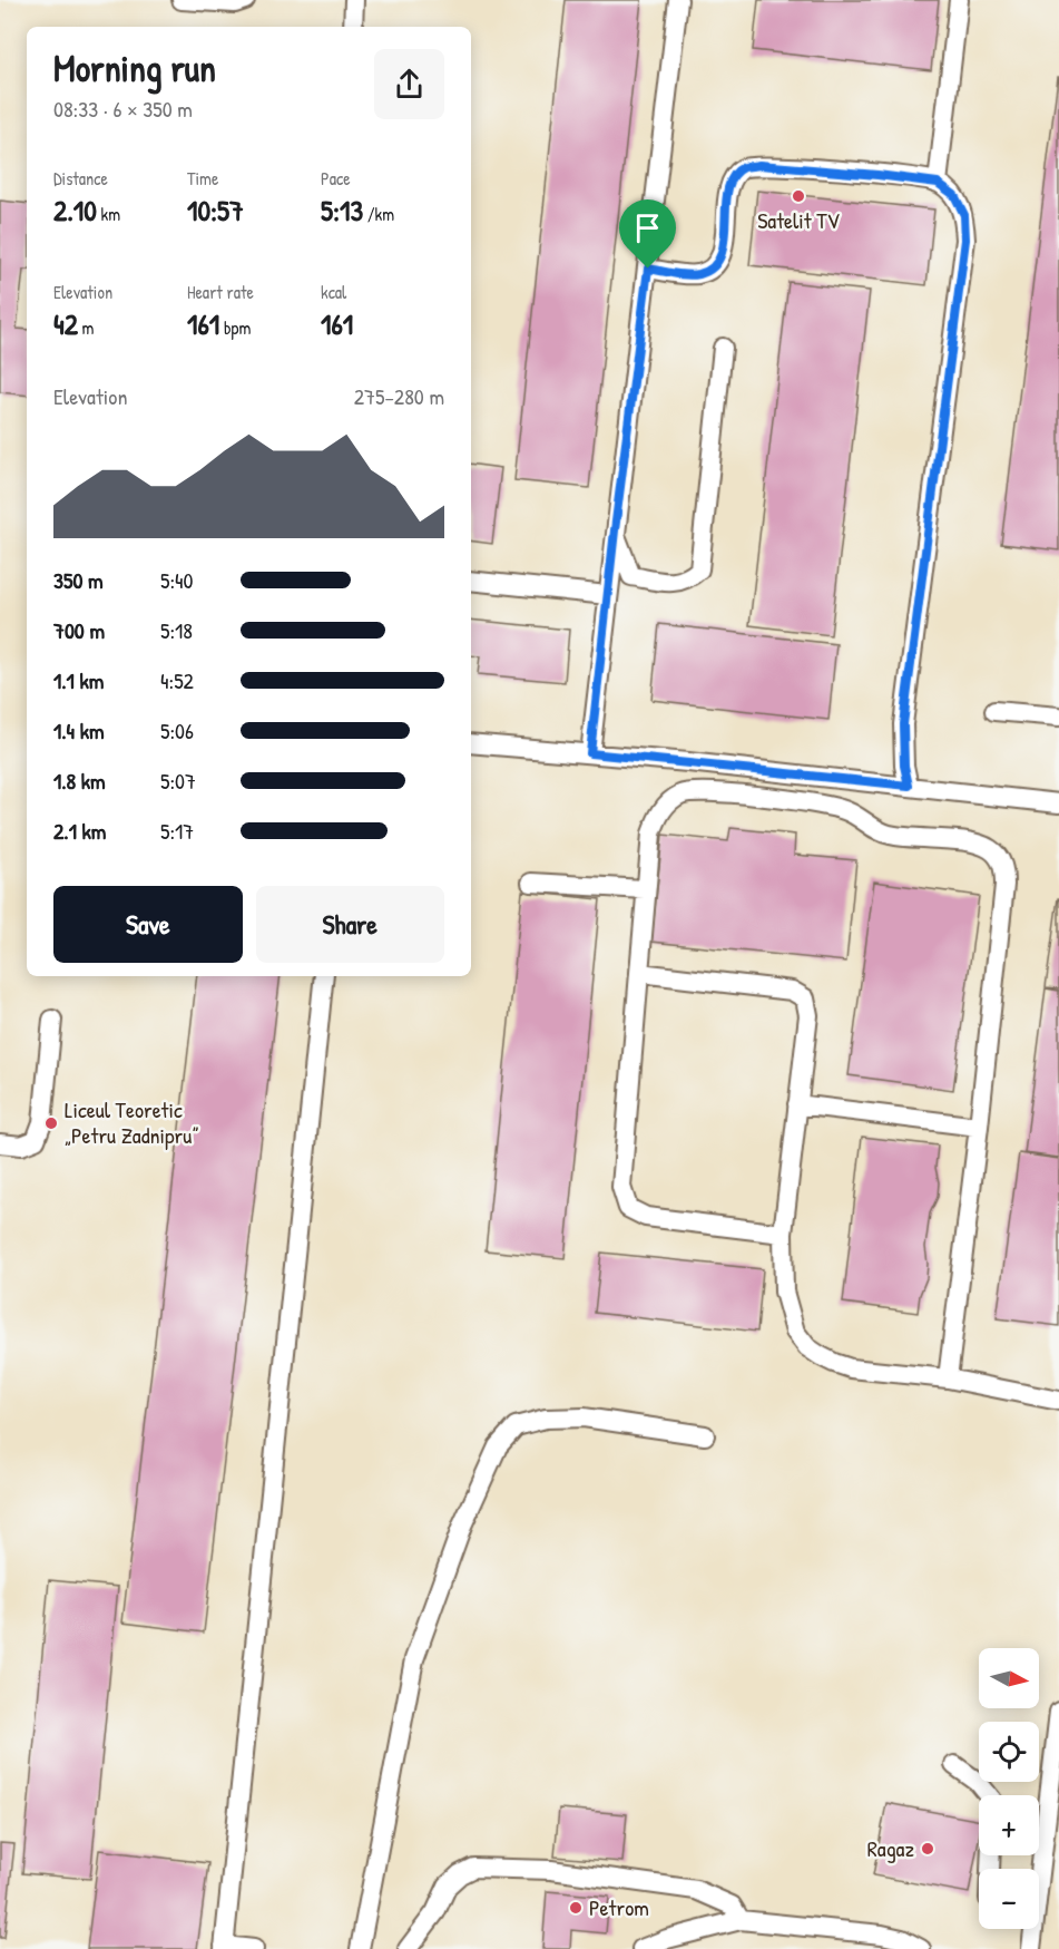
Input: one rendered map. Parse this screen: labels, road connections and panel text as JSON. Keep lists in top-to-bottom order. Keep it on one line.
{"places":["Satelit TV","Liceul Teoretic „Petru Zadnipru”","Ragaz","Petrom"],"north":"right","page":{"heading":["Morning run","08:33 · 6 × 350 m"],"stats":[["Distance","2.10 km"],["Time","10:57"],["Pace","5:13 /km"],["Elevation","42 m"],["Heart rate","161 bpm"],["kcal","161"]],"chart":["Elevation","275–280 m"],"list":[{"name":"350 m","note":"5:40"},{"name":"700 m","note":"5:18"},{"name":"1.1 km","note":"4:52"},{"name":"1.4 km","note":"5:06"},{"name":"1.8 km","note":"5:07"},{"name":"2.1 km","note":"5:17"}],"buttons":["Save","Share"],"map_buttons":["+","−"]}}
